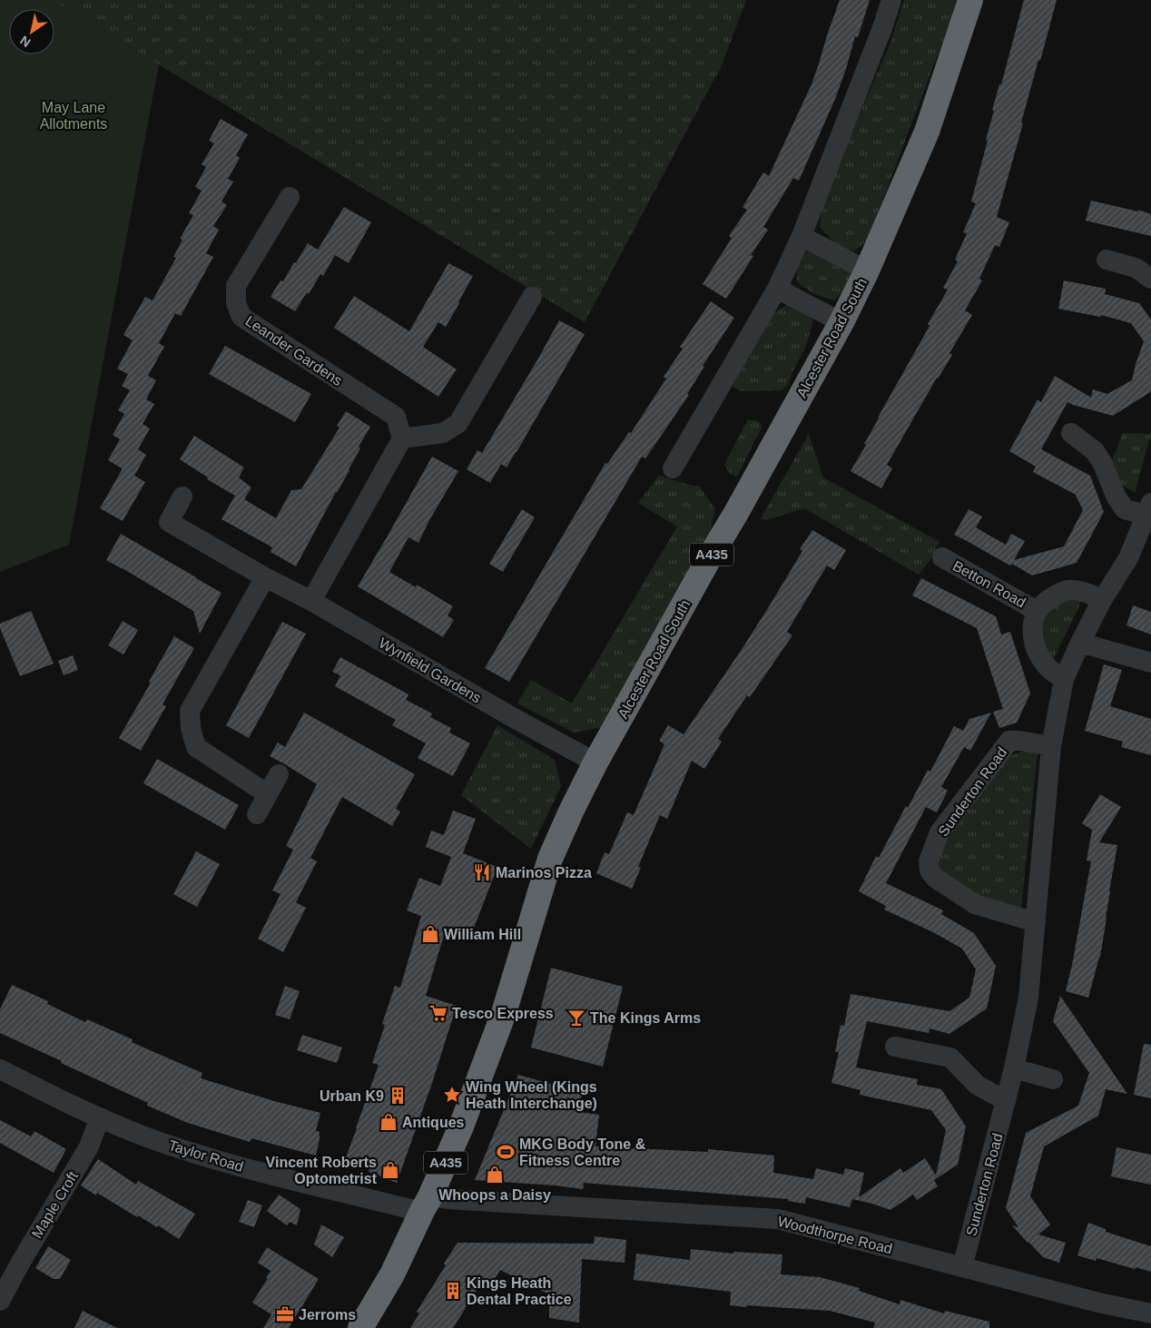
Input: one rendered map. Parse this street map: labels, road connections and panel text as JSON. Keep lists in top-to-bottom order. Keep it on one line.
{"streets":{"highway":["Alcester Road South","A435"],"street":["Leander Gardens","Betton Road","Wynfield Gardens","Sunderton Road","Taylor Road","Maple Croft","Woodthorpe Road"]},"crossings":[["Alcester Road South","Wynfield Gardens"],["Alcester Road South","Taylor Road"],["Alcester Road South","Woodthorpe Road"],["Betton Road","Sunderton Road"],["Sunderton Road","Woodthorpe Road"],["Taylor Road","Maple Croft"],["Taylor Road","Woodthorpe Road"]],"parks":["May Lane Allotments"],"places":{"restaurant":["Marinos Pizza"],"shop":["William Hill","Antiques","Vincent Roberts Optometrist","Whoops a Daisy"],"supermarket":["Tesco Express"],"bar":["The Kings Arms"],"place":["Wing Wheel (Kings Heath Interchange)"],"building":["Urban K9","Kings Heath Dental Practice"],"sports":["MKG Body Tone & Fitness Centre"],"office":["Jerroms"]},"north":"bottom left"}
